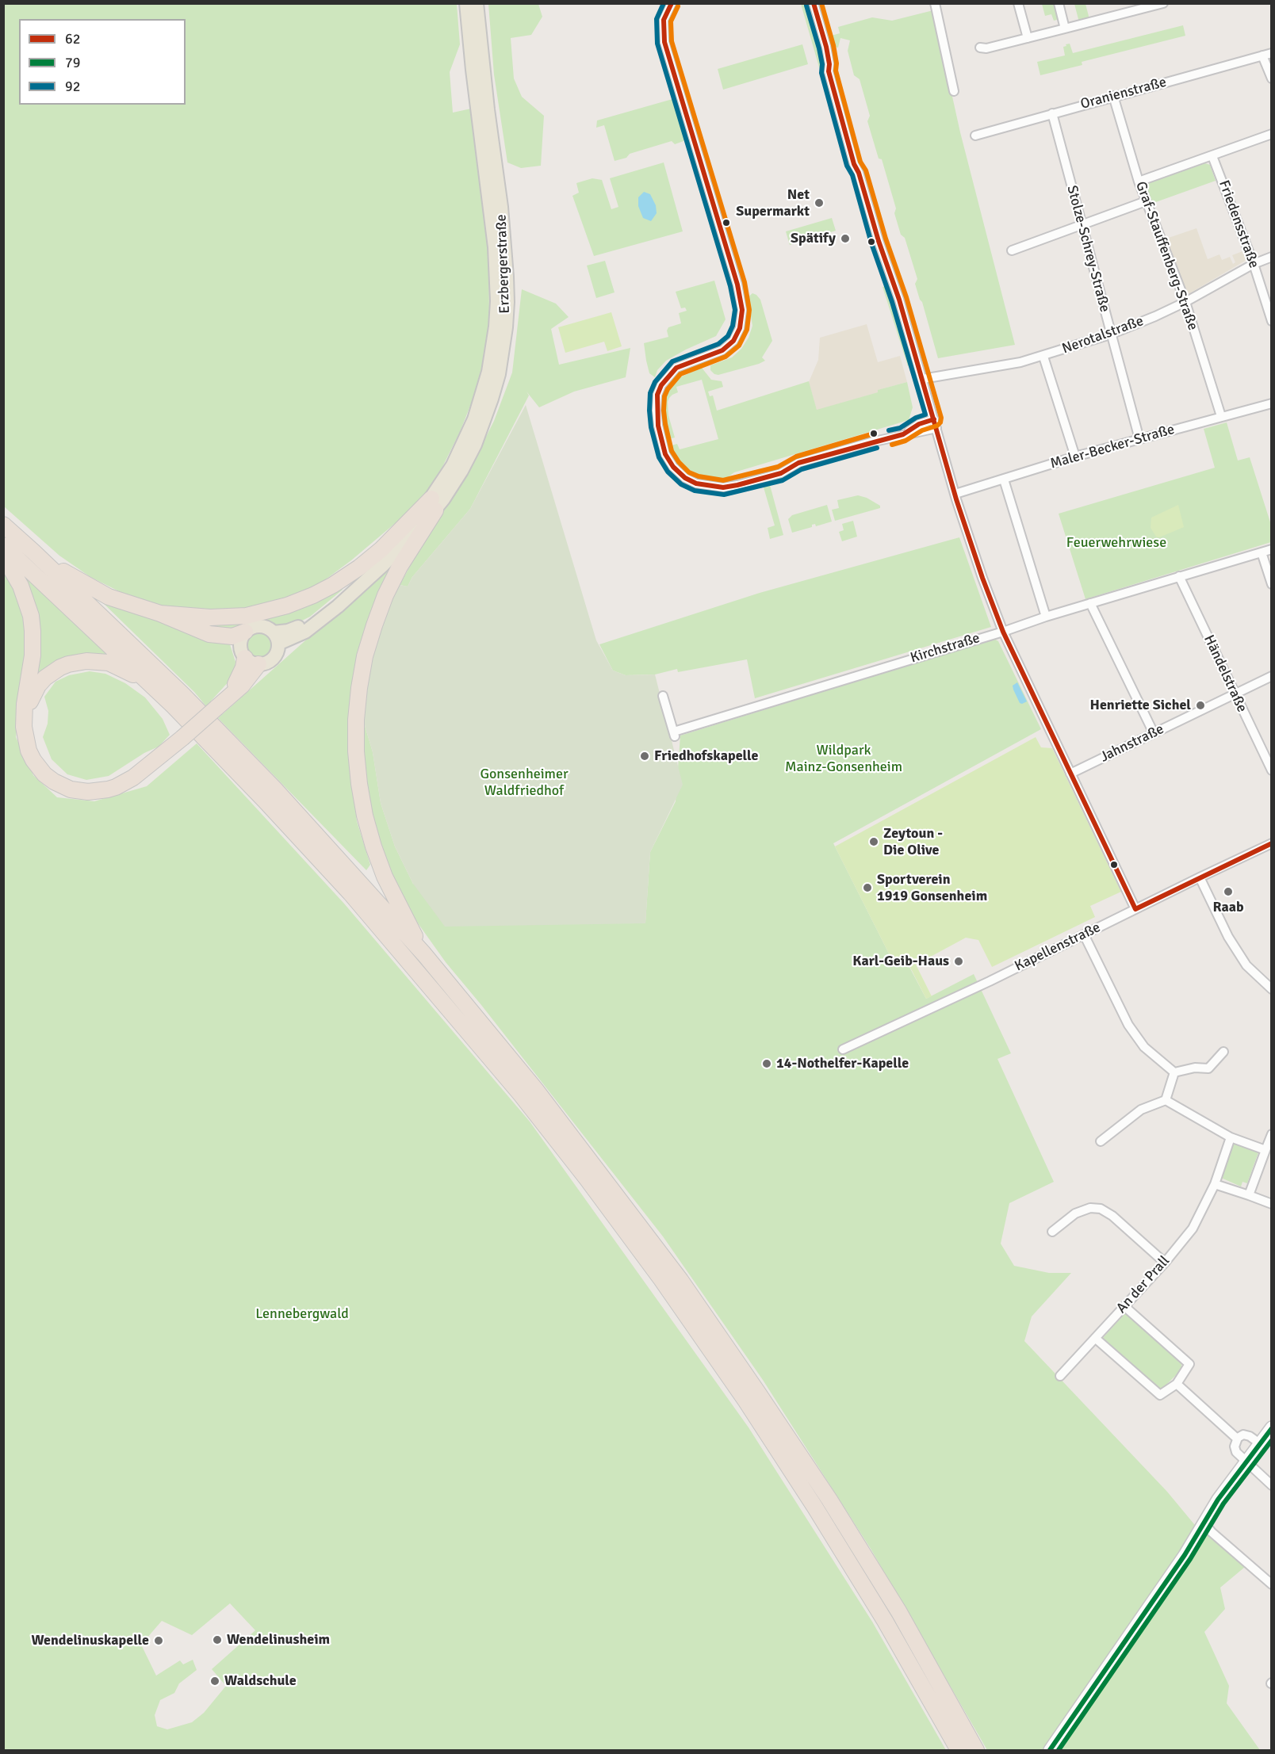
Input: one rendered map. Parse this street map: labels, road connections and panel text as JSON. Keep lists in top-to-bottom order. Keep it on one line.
{"streets":{"main road":["Erzbergerstraße"],"street":["Oranienstraße","Friedensstraße","Stolze-Schrey-Straße","Graf-Stauffenberg-Straße","Nerotalstraße","Maler-Becker-Straße","Kirchstraße","Händelstraße","Jahnstraße","Kapellenstraße","An der Prall"]},"crossings":[["Oranienstraße","Stolze-Schrey-Straße"],["Oranienstraße","Graf-Stauffenberg-Straße"],["Friedensstraße","Nerotalstraße"],["Stolze-Schrey-Straße","Nerotalstraße"],["Stolze-Schrey-Straße","Maler-Becker-Straße"],["Graf-Stauffenberg-Straße","Nerotalstraße"],["Graf-Stauffenberg-Straße","Maler-Becker-Straße"],["Kirchstraße","Händelstraße"],["Händelstraße","Jahnstraße"]],"parks":["Feuerwehrwiese","Wildpark Mainz-Gonsenheim","Gonsenheimer Waldfriedhof","Lennebergwald"],"places":["Net Supermarkt","Spätify","Henriette Sichel","Friedhofskapelle","Zeytoun - Die Olive","Sportverein 1919 Gonsenheim","Raab","Karl-Geib-Haus","14-Nothelfer-Kapelle","Wendelinusheim","Wendelinuskapelle","Waldschule"],"lines":["transit line 62","transit line 92","transit line 79"],"legend":["62","79","92"]}
